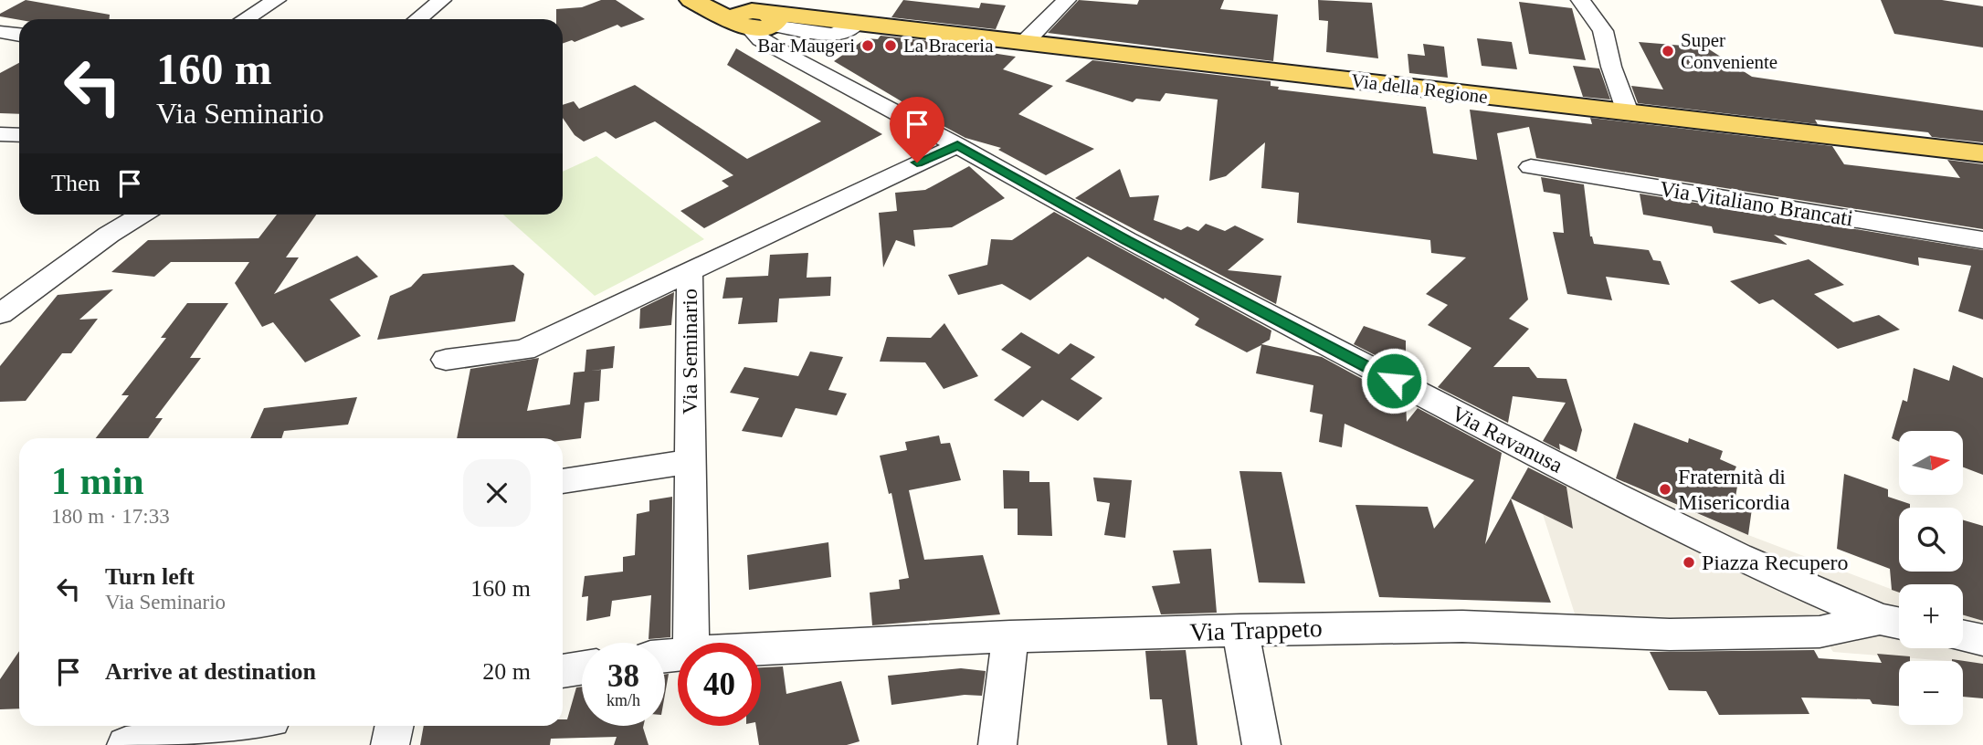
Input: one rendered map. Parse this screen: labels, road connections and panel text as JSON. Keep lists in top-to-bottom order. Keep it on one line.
{"streets":{"main road":["Via della Regione"],"street":["Via Vitaliano Brancati","Via Seminario","Via Ravanusa","Via Trappeto"]},"crossings":[["Via Seminario","Via Ravanusa"],["Via Ravanusa","Via Trappeto"]],"places":["Bar Maugeri","La Braceria","Super Conveniente","Fraternità di Misericordia","Piazza Recupero"],"north":"right","page":{"turn":["160 m","Via Seminario"],"then":"Then","map_buttons":["+","−"],"heading":["1 min","180 m · 17:33"],"list":[{"name":"Turn left","note":"Via Seminario","value":"160 m"},{"name":"Arrive at destination","value":"20 m"}],"speed":"38 km/h","limit":"40"}}
